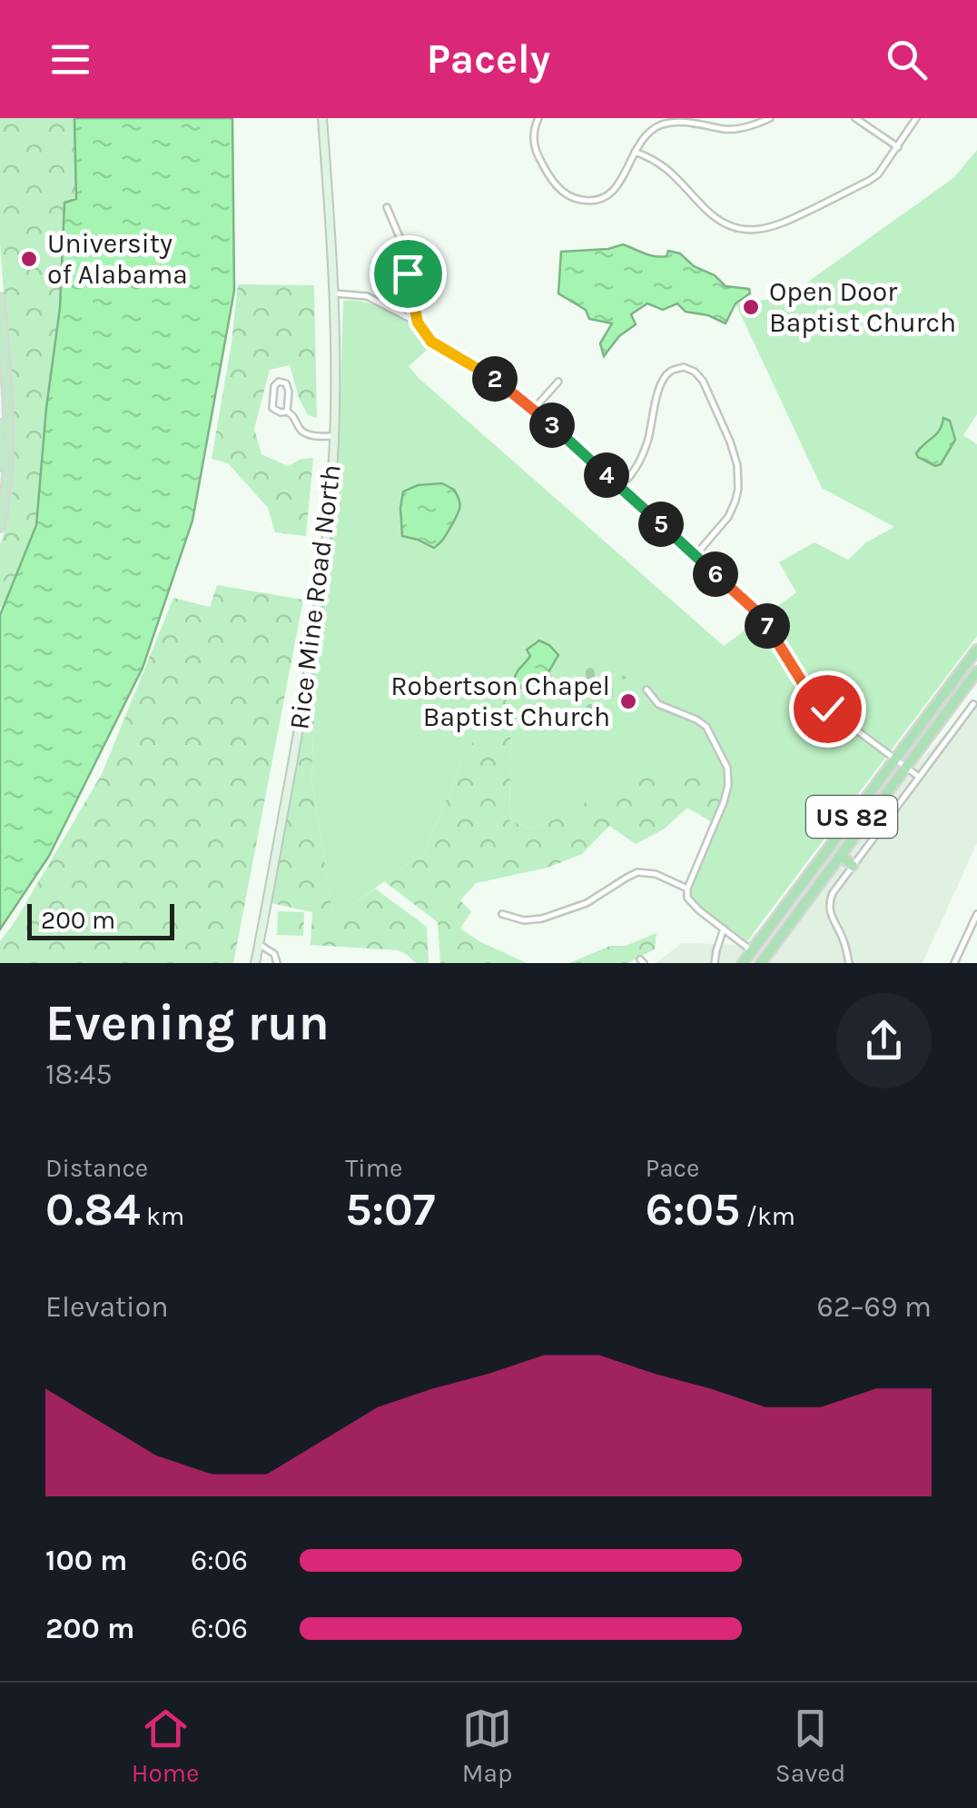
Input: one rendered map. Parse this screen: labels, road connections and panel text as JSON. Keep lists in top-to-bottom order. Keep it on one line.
{"streets":{"highway":["US 82"],"main road":["Rice Mine Road North"]},"places":["University of Alabama","Open Door Baptist Church","Robertson Chapel Baptist Church"],"scale_bar":"200 m","page":{"header":"Pacely","pins":["2","3","4","5","6","7"],"scale":"200 m","heading":["Evening run","18:45"],"stats":[["Distance","0.84 km"],["Time","5:07"],["Pace","6:05 /km"]],"chart":["Elevation","62–69 m"],"list":[{"name":"100 m","note":"6:06"},{"name":"200 m","note":"6:06"}],"tabs":["Home","Map","Saved"]}}
